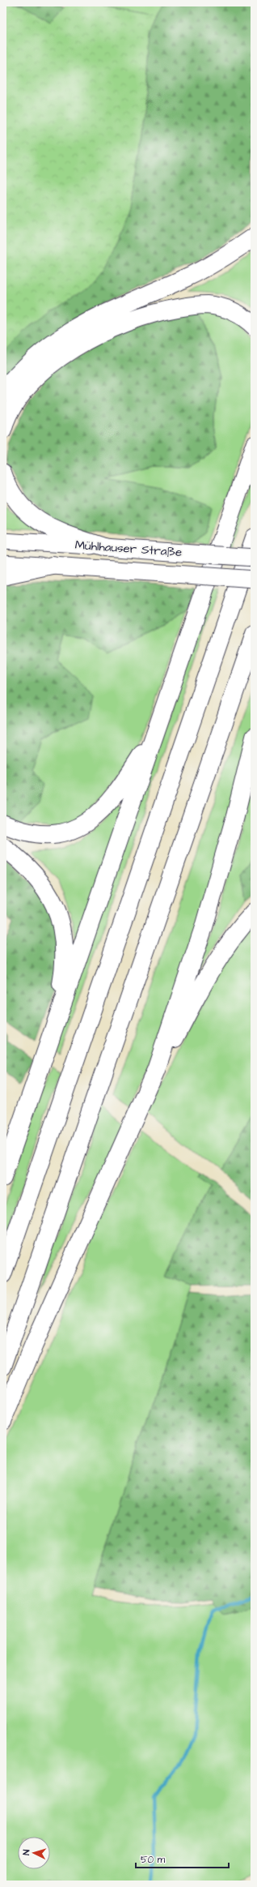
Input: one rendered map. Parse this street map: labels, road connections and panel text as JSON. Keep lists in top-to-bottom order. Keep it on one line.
{"streets":{"main road":["Mühlhauser Straße"]},"scale_bar":"50 m","north":"left"}
